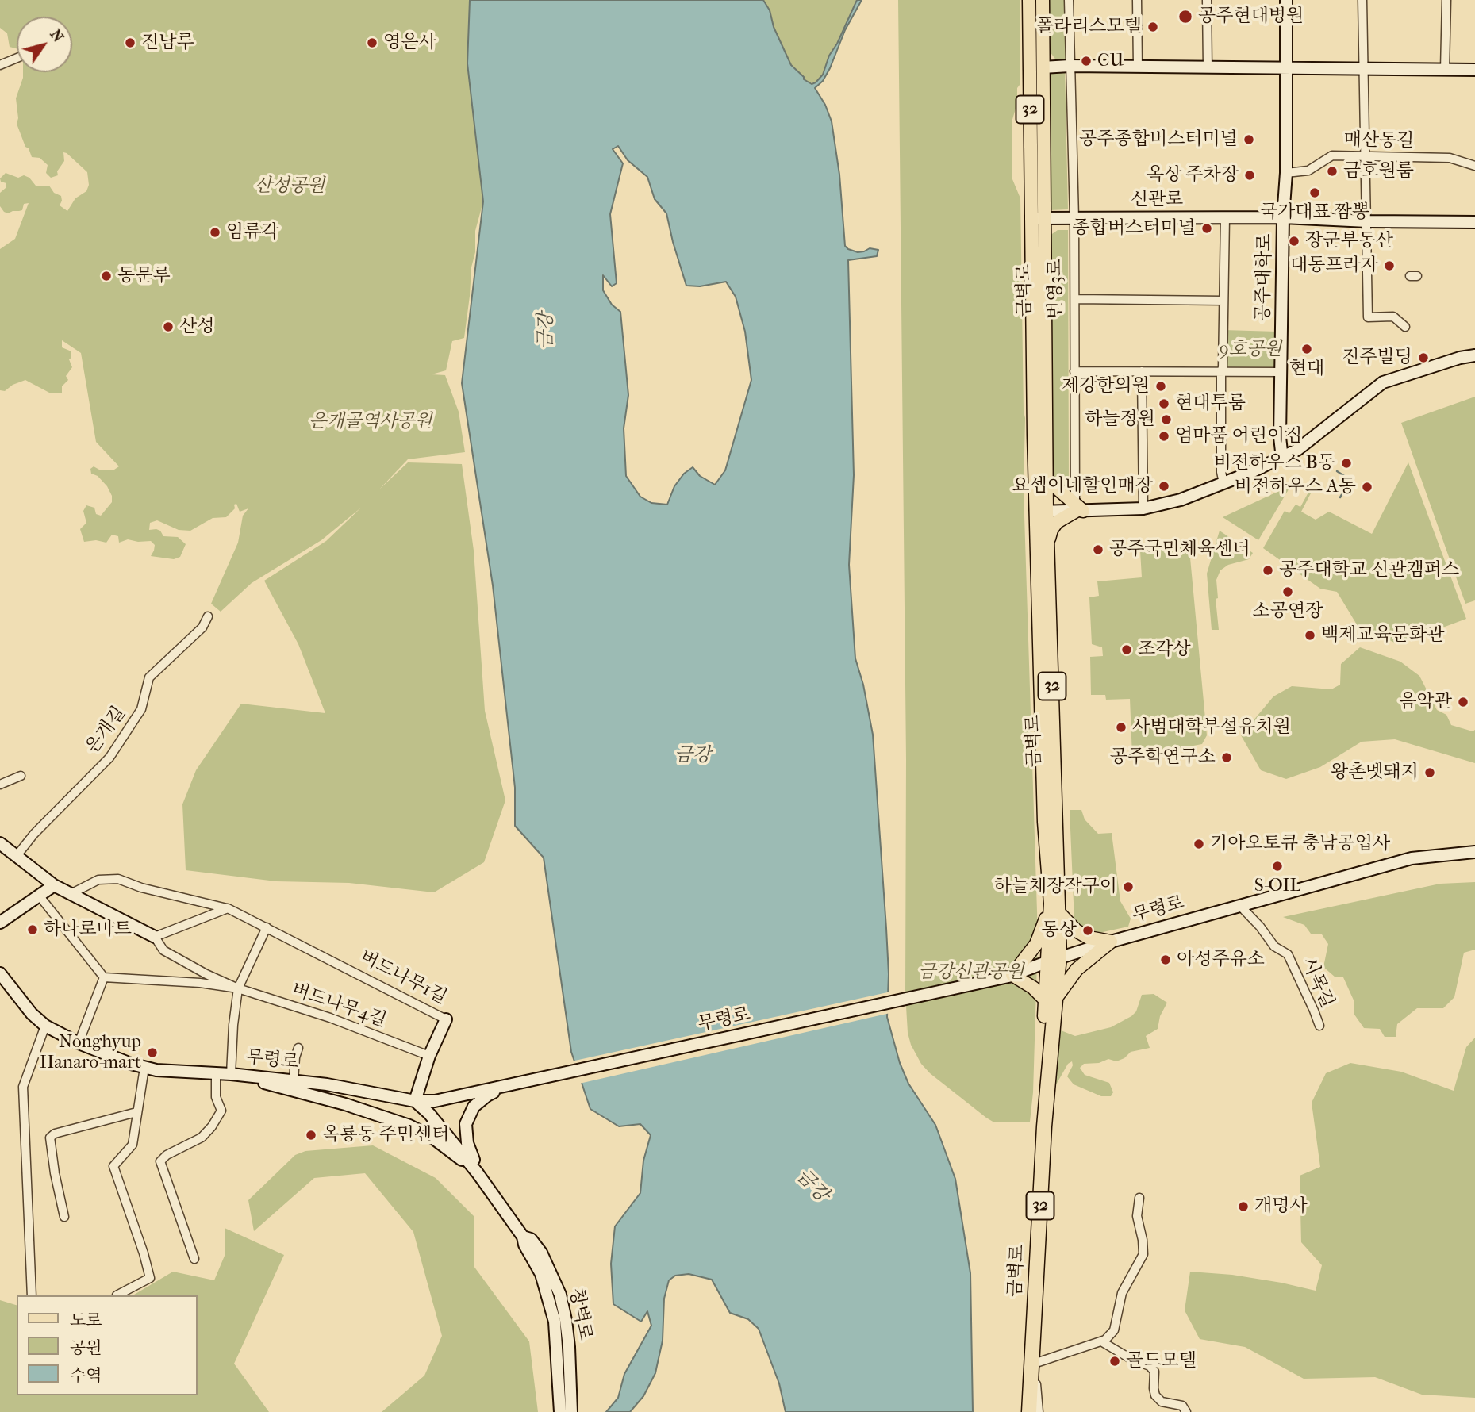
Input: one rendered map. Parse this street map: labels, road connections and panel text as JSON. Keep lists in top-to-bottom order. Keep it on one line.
{"streets":{"highway":["32","금벽로"],"main road":["신관로","공주대학로","무령로","버드나무1길","창벽로"],"street":["매산동길","번영3로","은개길","시목길","버드나무4길"]},"crossings":[["신관로","공주대학로"],["신관로","번영3로"],["신관로","금벽로"],["금벽로","무령로"],["무령로","버드나무1길"],["무령로","시목길"],["무령로","창벽로"],["버드나무1길","버드나무4길"],["버드나무1길","창벽로"]],"water":["금강"],"parks":["산성공원","9호공원","은개골역사공원","금강신관공원"],"places":["공주현대병원","폴라리스모텔","진남루","영은사","CU","공주종합버스터미널","금호원룸","옥상 주차장","국가대표 짬뽕","종합버스터미널","임류각","장군부동산","대동프라자","동문루","산성","현대","진주빌딩","제강한의원","현대투룸","하늘정원","엄마품 어린이집","비전하우스 B동","요셉이네할인매장","비전하우스 A동","공주국민체육센터","공주대학교 신관캠퍼스","소공연장","백제교육문화관","조각상","음악관","사범대학부설유치원","공주학연구소","왕촌멧돼지","기아오토큐 충남공업사","S-OIL","하늘채장작구이","하나로마트","동상","아성주유소","Nonghyup Hanaro-mart","옥룡동 주민센터","개명사","골드모텔"],"legend":["도로","공원","수역"],"north":"top right"}
